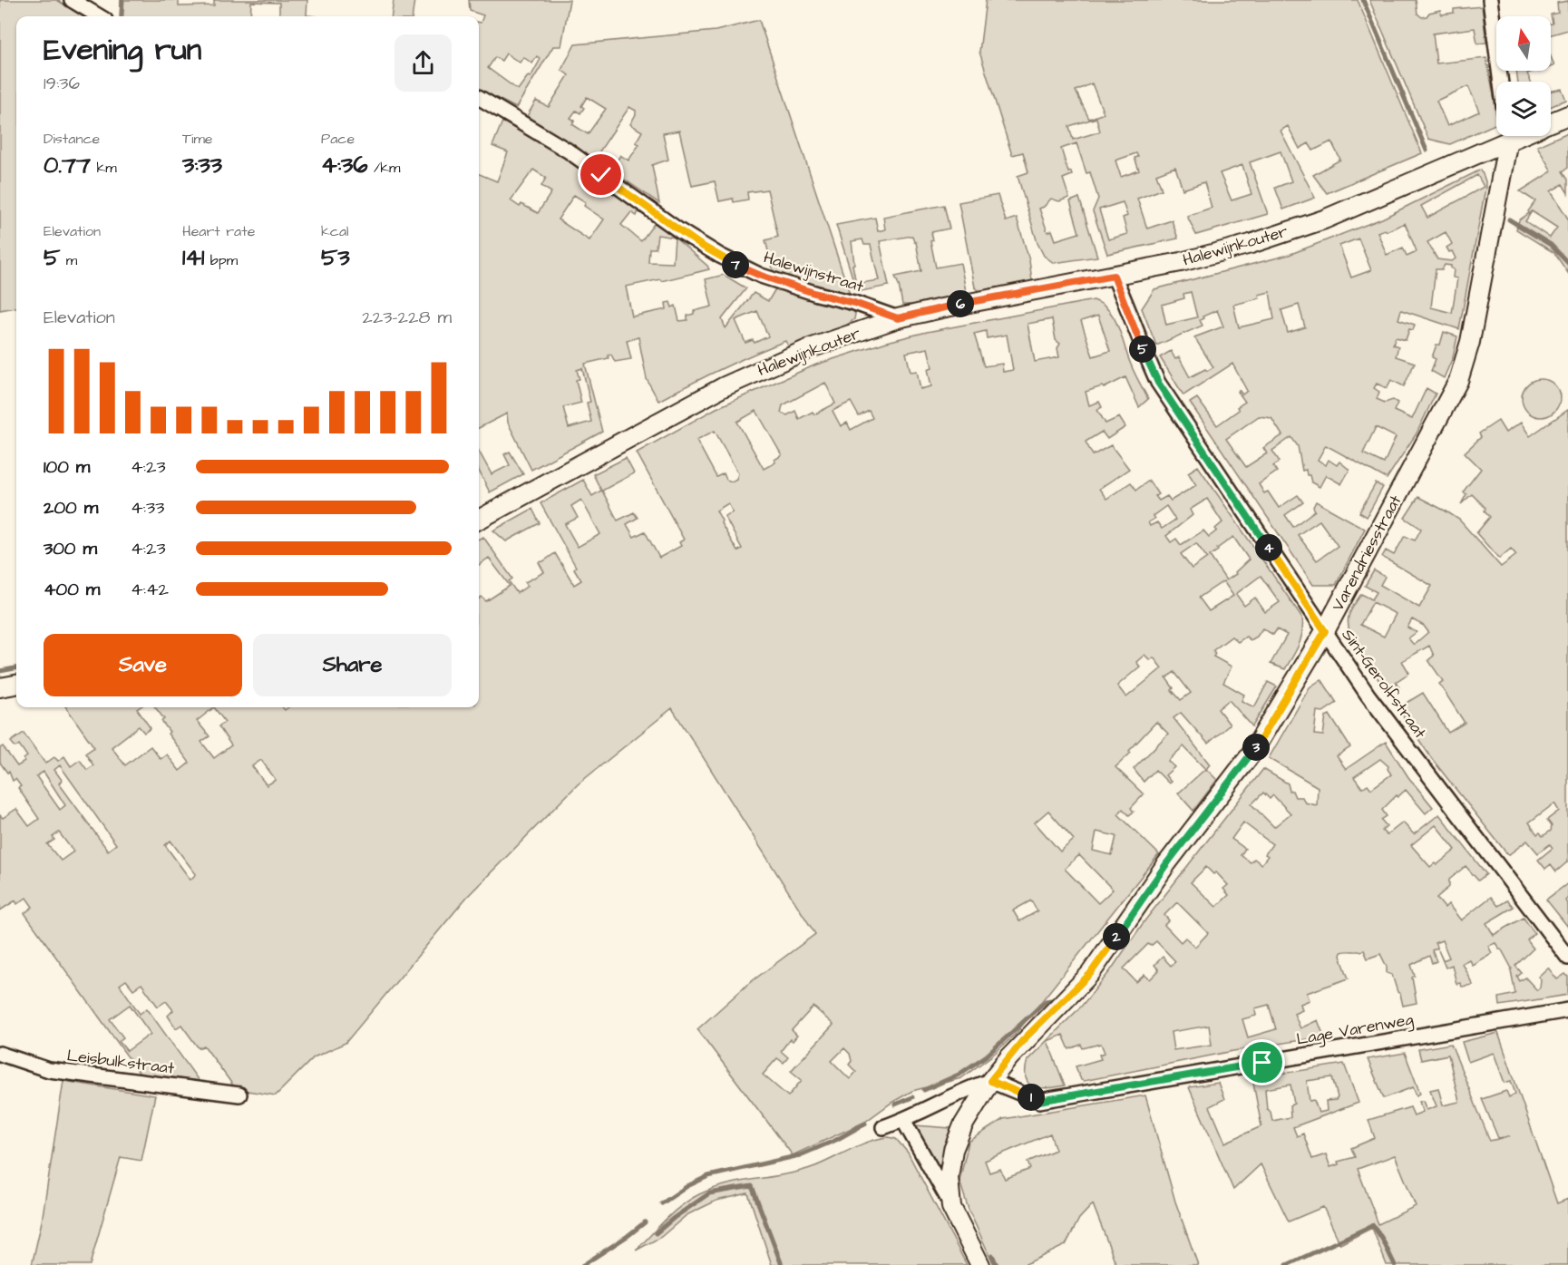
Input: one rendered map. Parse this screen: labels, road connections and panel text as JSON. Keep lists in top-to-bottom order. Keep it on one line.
{"streets":{"street":["Halewijnkouter","Halewijnstraat","Varendriesstraat","Sint-Gerolfstraat","Lage Varenweg","Leisbulkstraat"]},"crossings":[["Halewijnkouter","Halewijnstraat"],["Halewijnkouter","Sint-Gerolfstraat"],["Varendriesstraat","Sint-Gerolfstraat"],["Varendriesstraat","Lage Varenweg"]],"north":"top","page":{"heading":["Evening run","19:36"],"stats":[["Distance","0.77 km"],["Time","3:33"],["Pace","4:36 /km"],["Elevation","5 m"],["Heart rate","141 bpm"],["kcal","53"]],"pins":["7","6","5","4","3","2","1"],"chart":["Elevation","223–228 m"],"list":[{"name":"100 m","note":"4:23"},{"name":"200 m","note":"4:33"},{"name":"300 m","note":"4:23"},{"name":"400 m","note":"4:42"}],"buttons":["Save","Share"]}}
